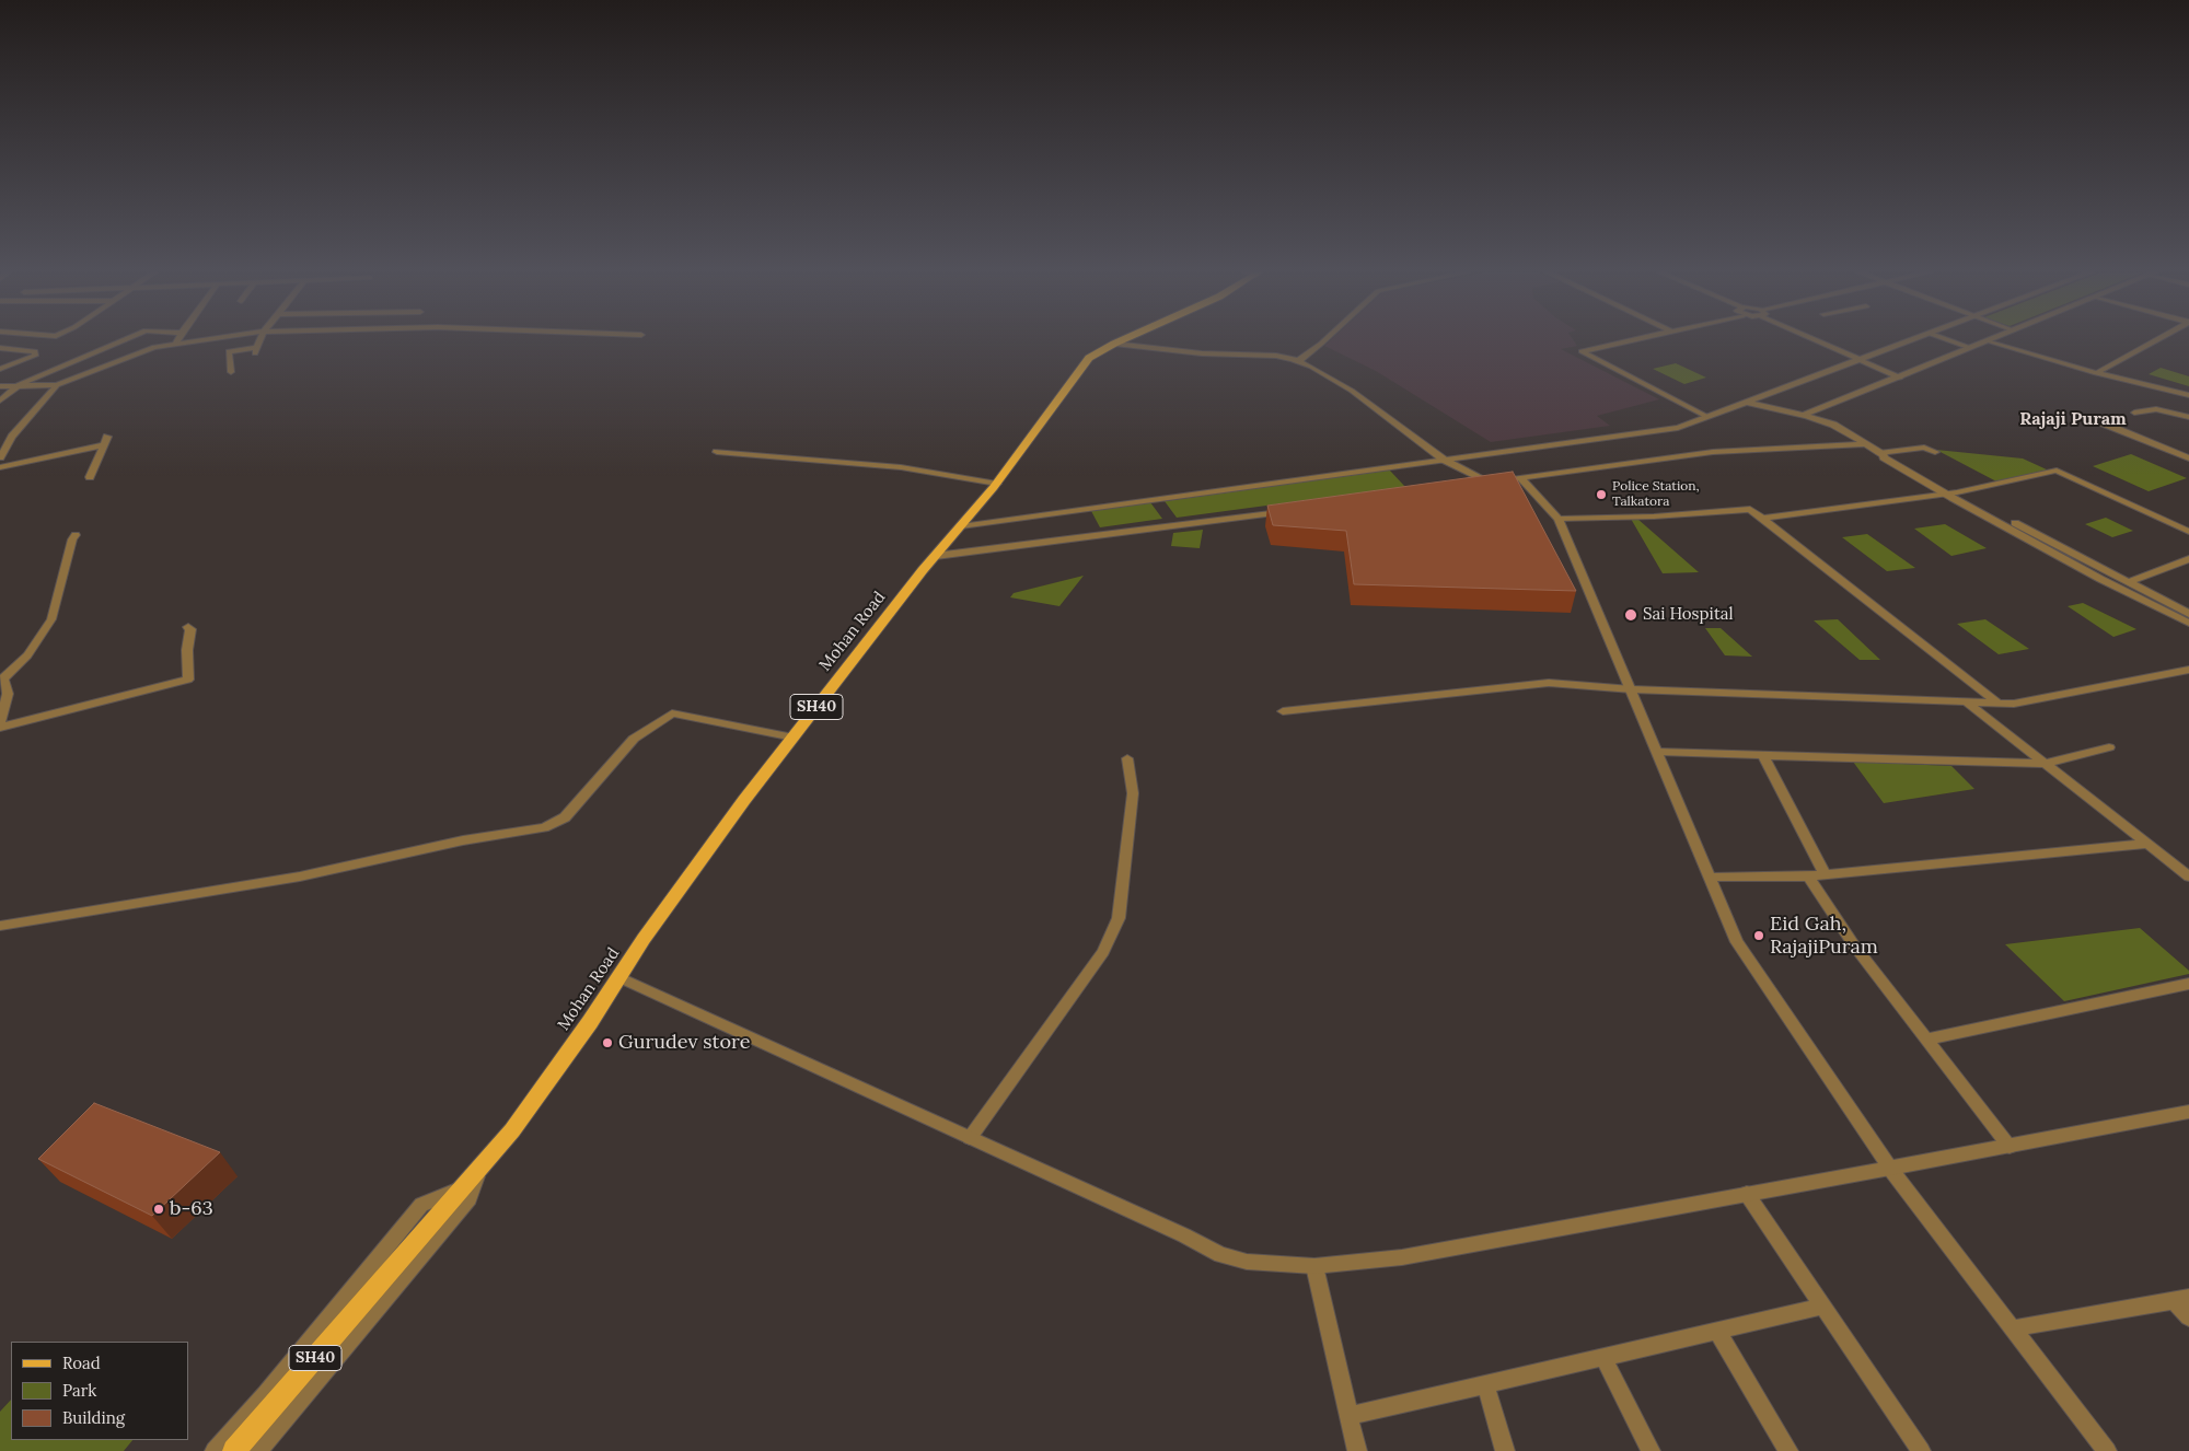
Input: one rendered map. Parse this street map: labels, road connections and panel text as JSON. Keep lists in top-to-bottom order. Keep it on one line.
{"streets":{"main road":["Mohan Road","SH40"]},"districts":["Rajaji Puram"],"places":["Police Station, Talkatora","Sai Hospital","Eid Gah, RajajiPuram","Gurudev store","b-63"],"legend":["Road","Park","Building"]}
